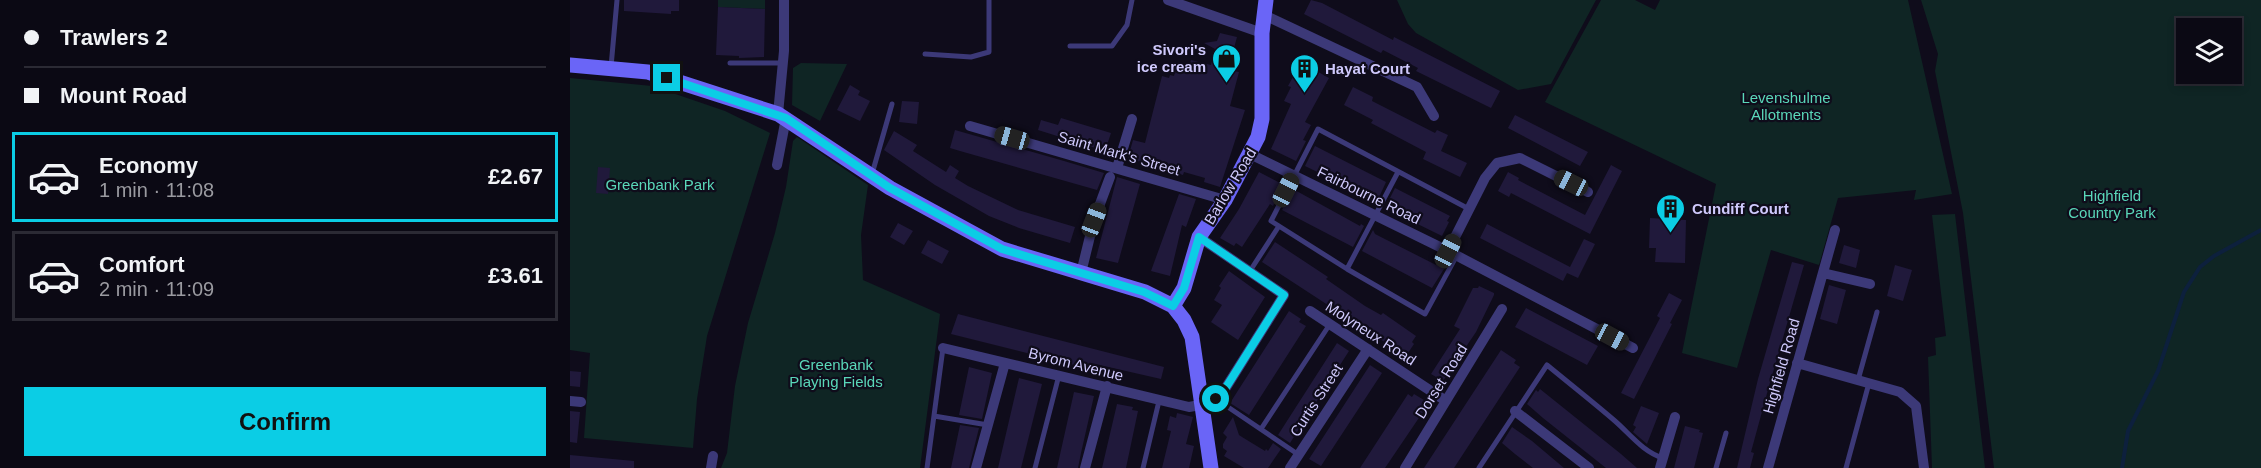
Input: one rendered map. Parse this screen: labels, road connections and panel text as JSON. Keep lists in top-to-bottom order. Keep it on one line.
{"streets":{"main road":["Barlow Road"],"street":["Saint Mark's Street","Fairbourne Road","Molyneux Road","Byrom Avenue","Highfield Road","Dorset Road","Curtis Street"]},"crossings":[["Saint Mark's Street","Barlow Road"],["Barlow Road","Fairbourne Road"],["Molyneux Road","Dorset Road"],["Molyneux Road","Curtis Street"]],"parks":["Levenshulme Allotments","Greenbank Park","Highfield Country Park","Greenbank Playing Fields"],"places":{"shop":["Sivori's ice cream"],"building":["Hayat Court","Cundiff Court"]},"page":{"banner":["Trawlers 2","Mount Road"],"list":[{"name":"Economy","note":"1 min · 11:08","value":"£2.67"},{"name":"Comfort","note":"2 min · 11:09","value":"£3.61"}],"buttons":"Confirm"}}
